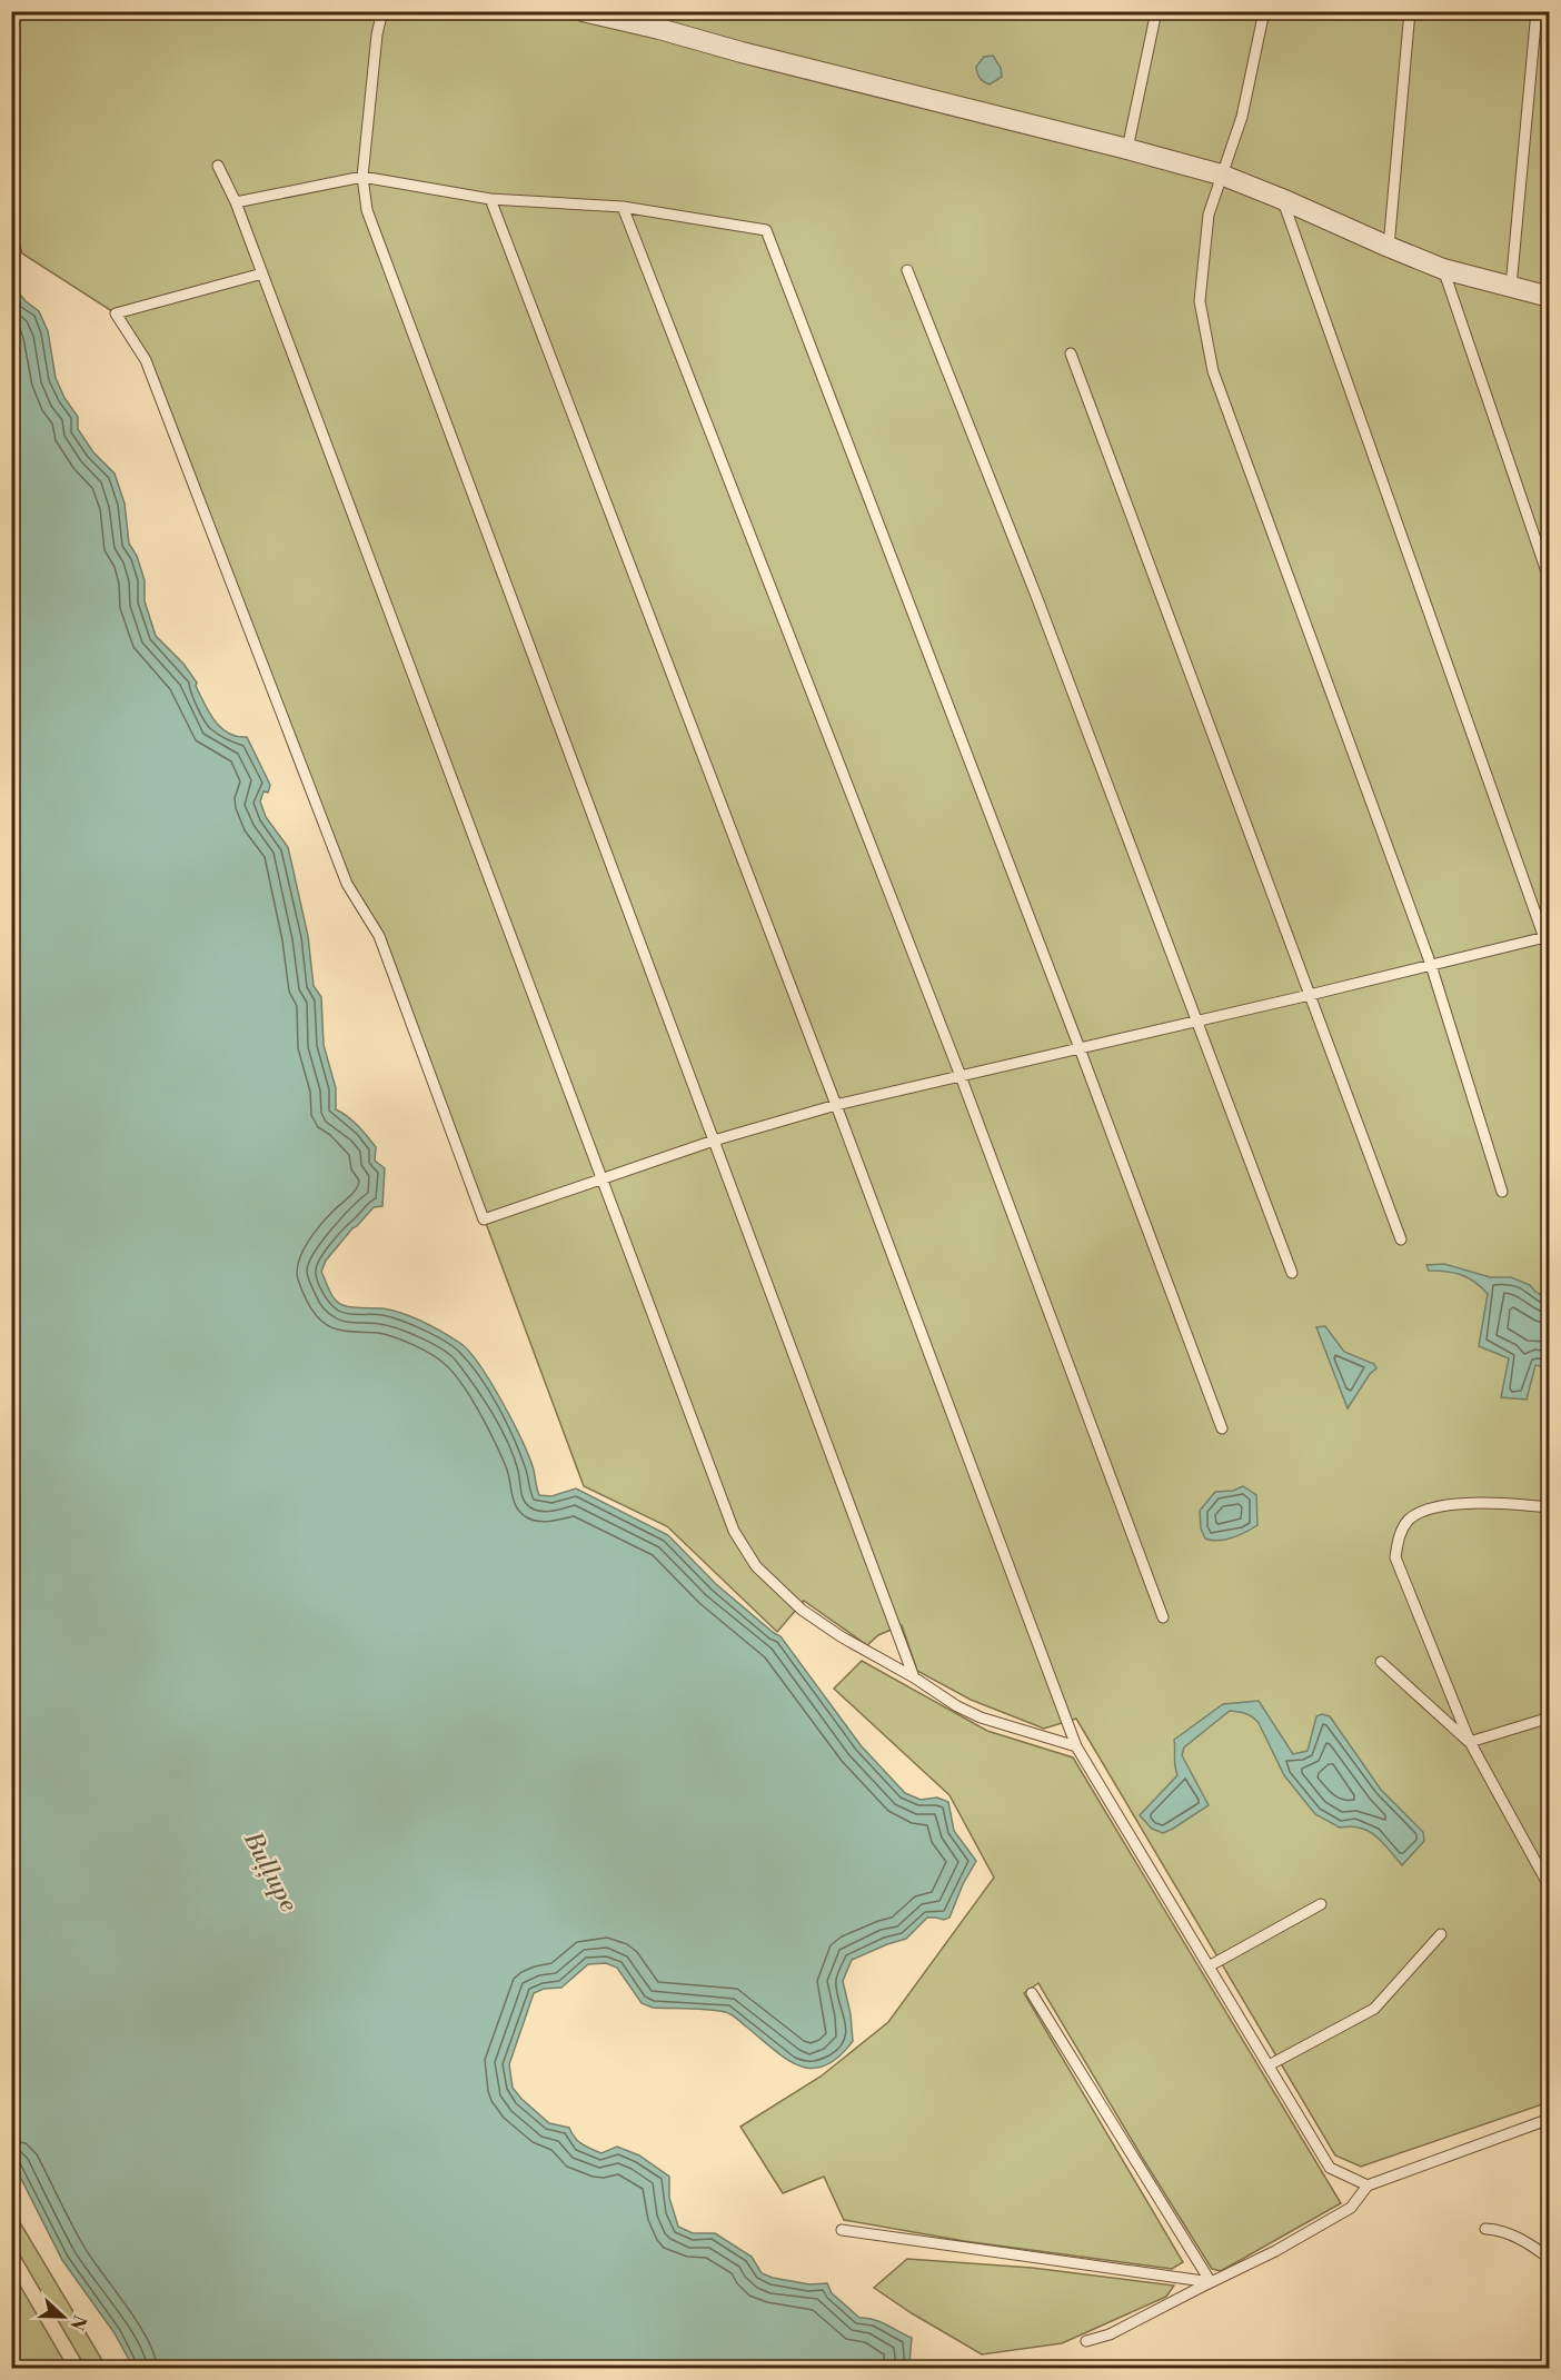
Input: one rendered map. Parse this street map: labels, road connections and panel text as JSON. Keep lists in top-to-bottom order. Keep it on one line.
{"water":["Buļļupe"],"north":"right"}
